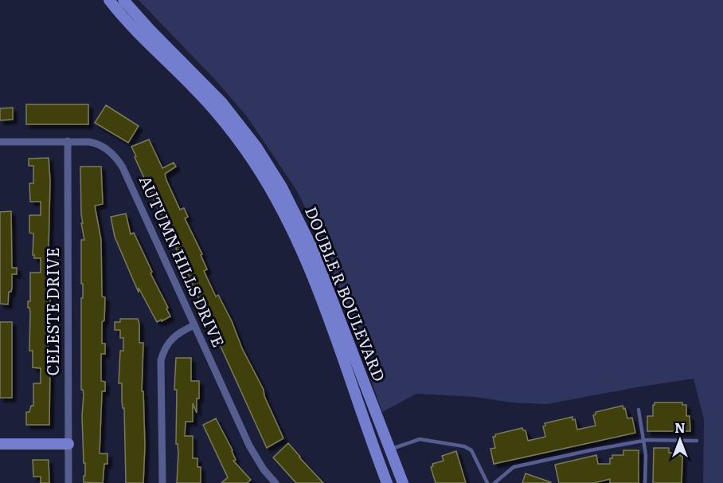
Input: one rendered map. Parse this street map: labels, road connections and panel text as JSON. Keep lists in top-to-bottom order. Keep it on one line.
{"streets":{"main road":["DOUBLE R BOULEVARD"],"street":["AUTUMN HILLS DRIVE","CELESTE DRIVE"]},"crossings":[["AUTUMN HILLS DRIVE","CELESTE DRIVE"]],"north":"top"}
